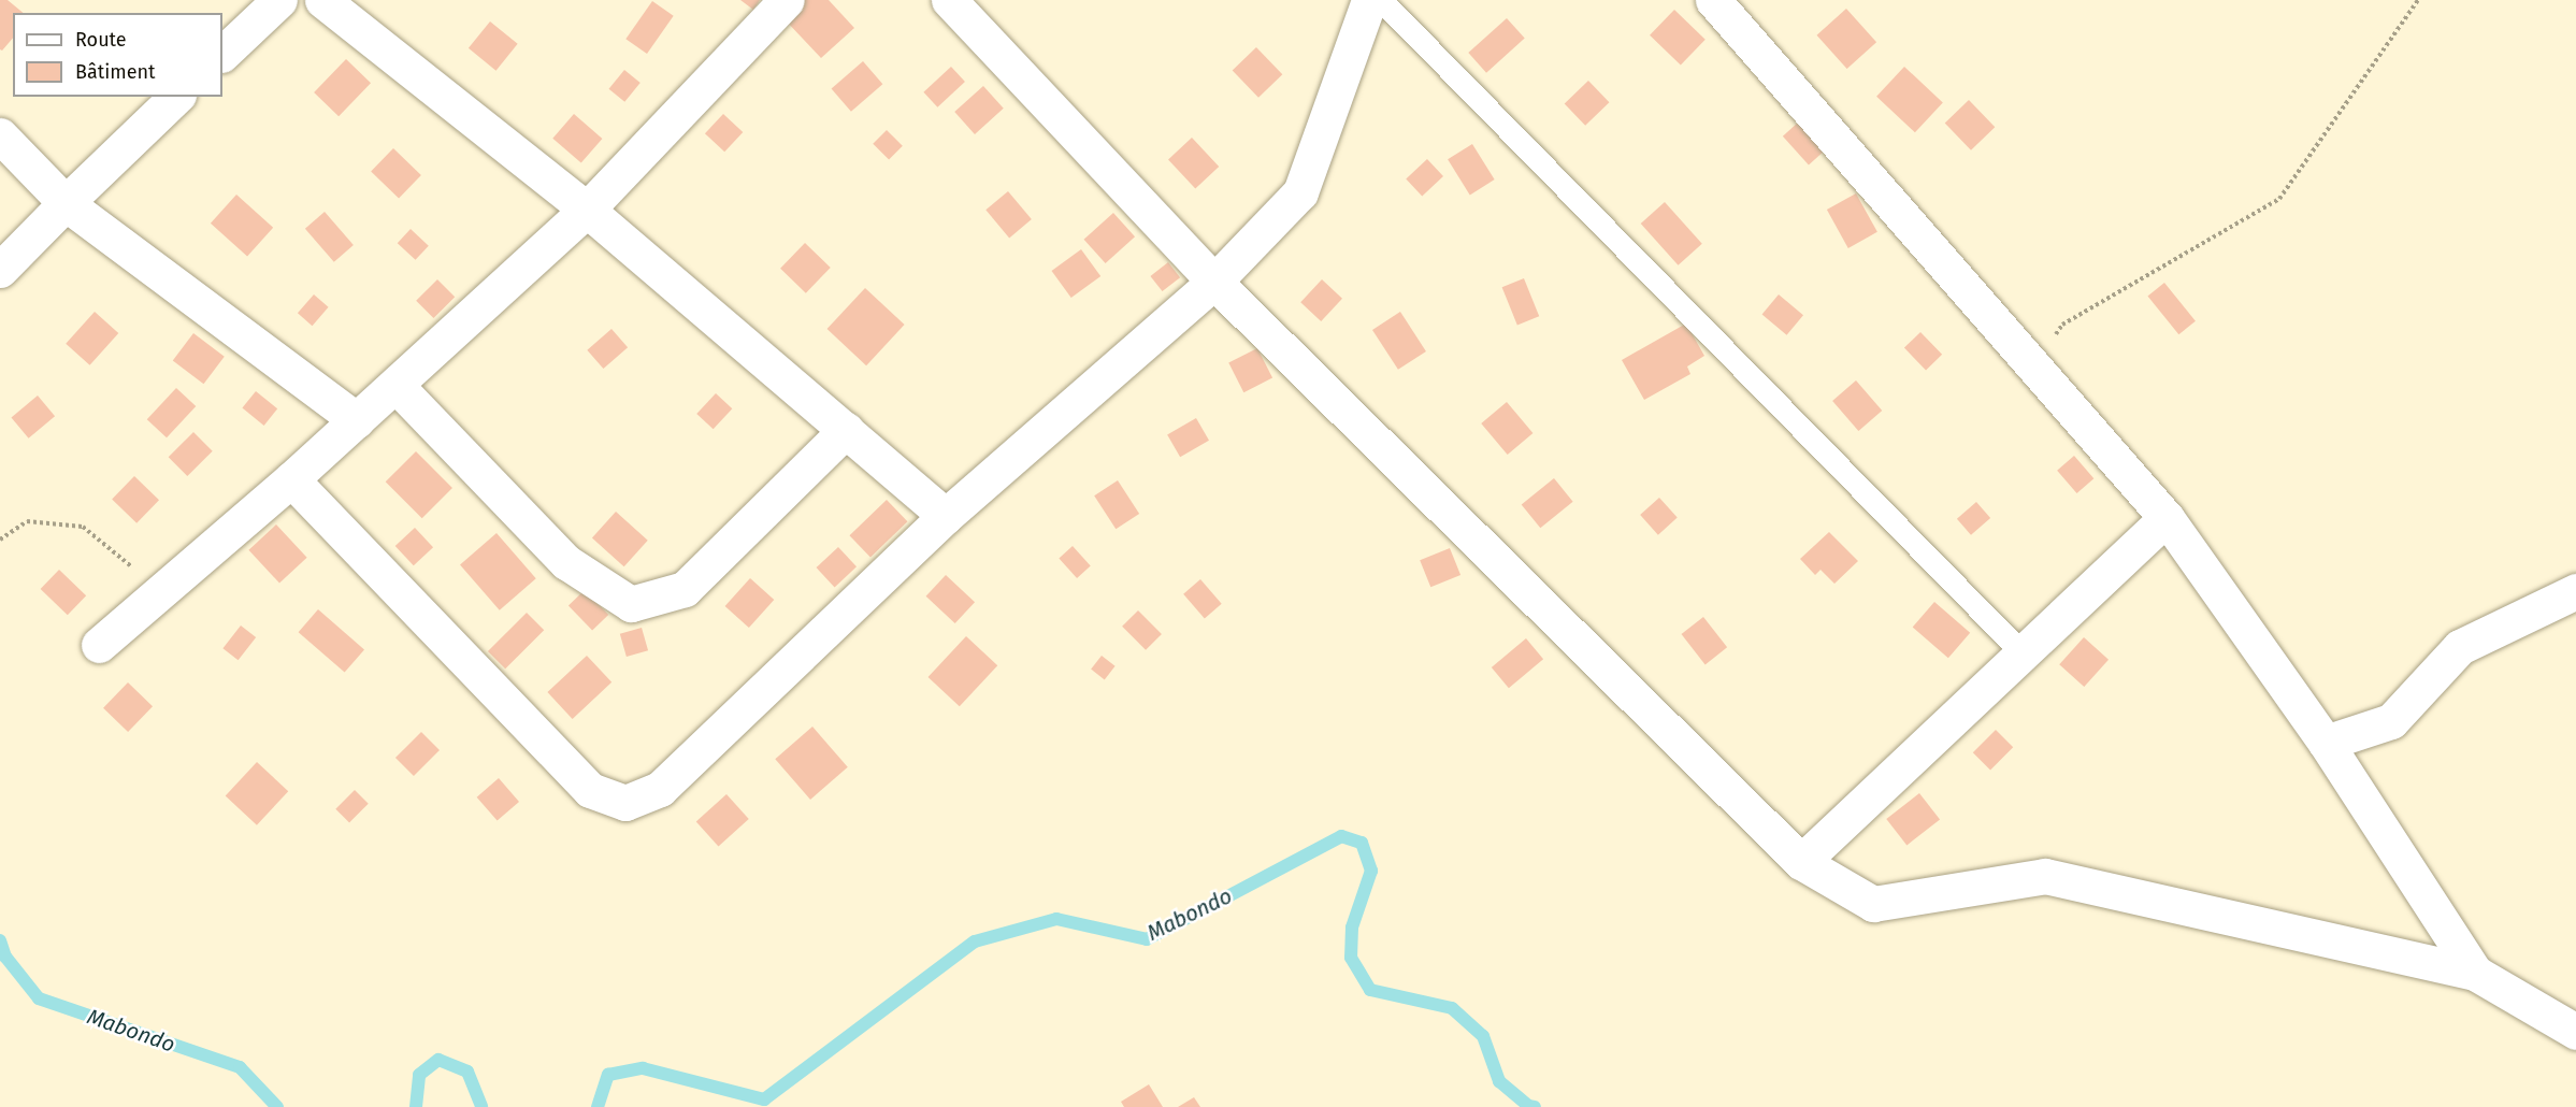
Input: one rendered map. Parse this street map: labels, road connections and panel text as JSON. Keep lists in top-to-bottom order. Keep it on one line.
{"water":["Mabondo"],"legend":["Route","Bâtiment"]}
